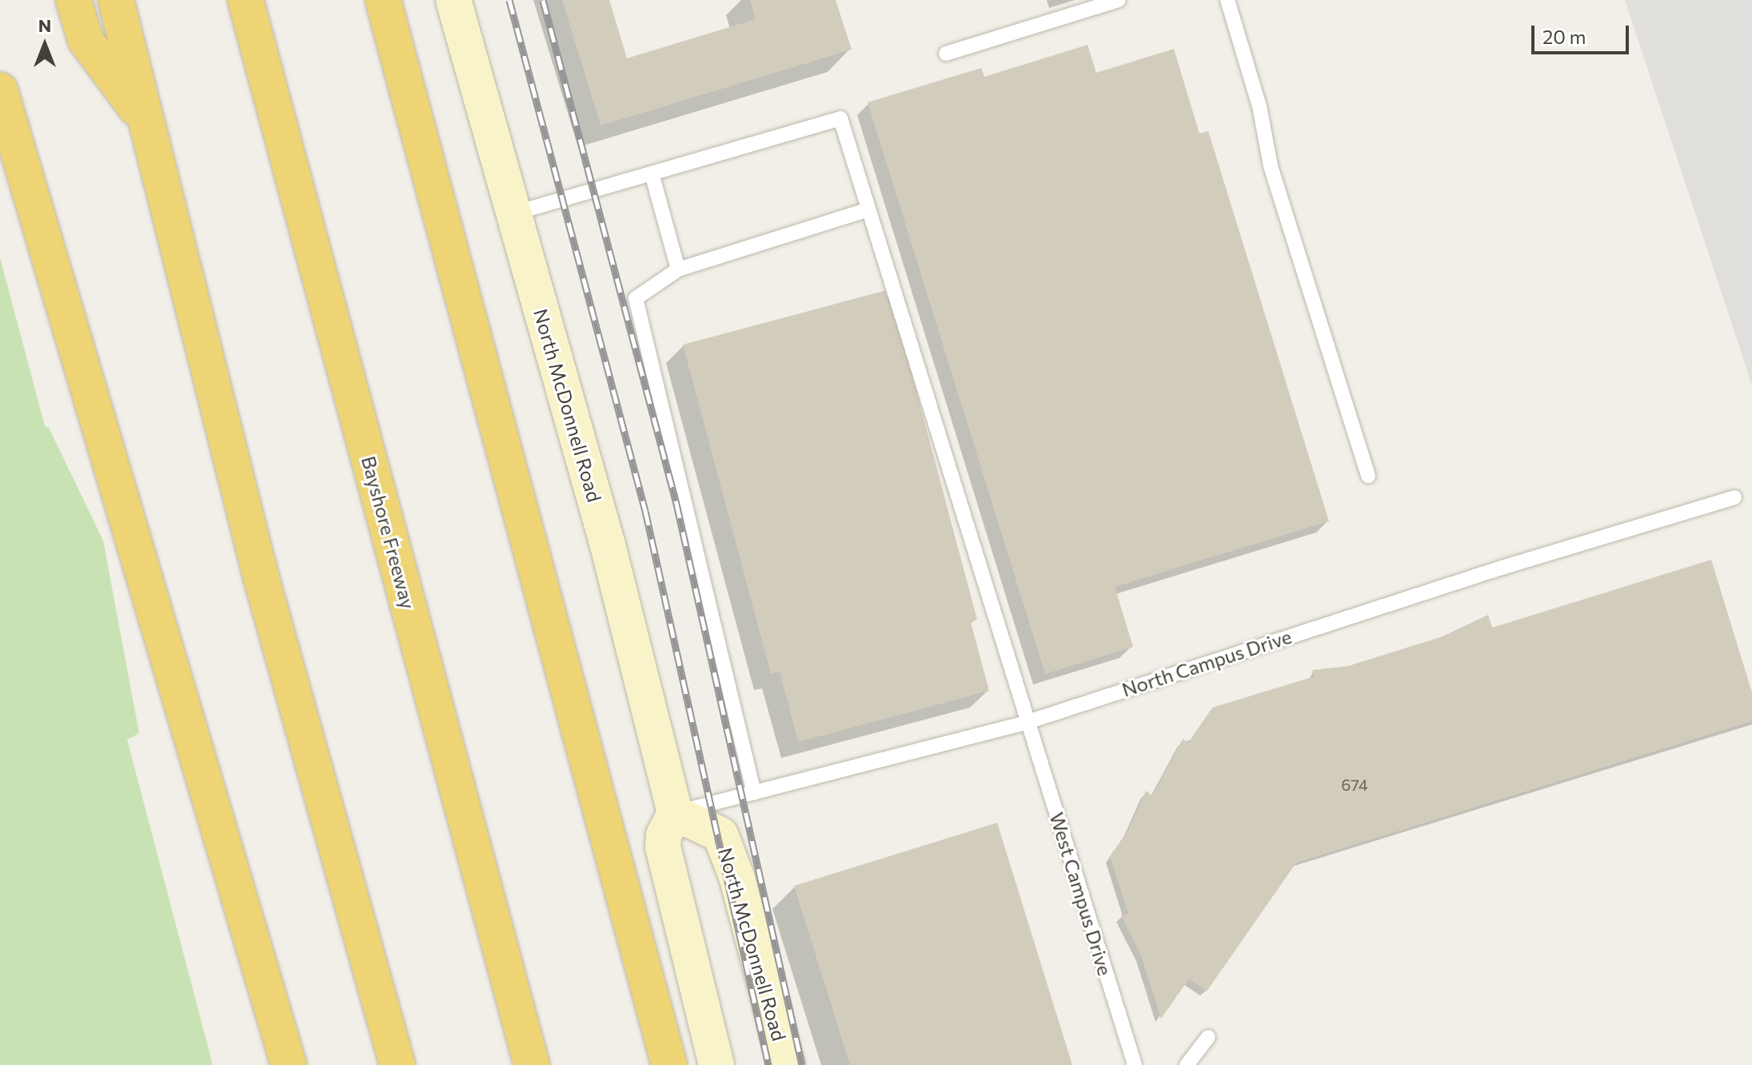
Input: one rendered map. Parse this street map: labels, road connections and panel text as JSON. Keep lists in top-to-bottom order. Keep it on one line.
{"streets":{"highway":["Bayshore Freeway"],"street":["North McDonnell Road"],"lane":["North Campus Drive","West Campus Drive"]},"crossings":[["North McDonnell Road","North Campus Drive"],["North Campus Drive","West Campus Drive"]],"house_numbers":["674"],"scale_bar":"20 m","north":"top"}
